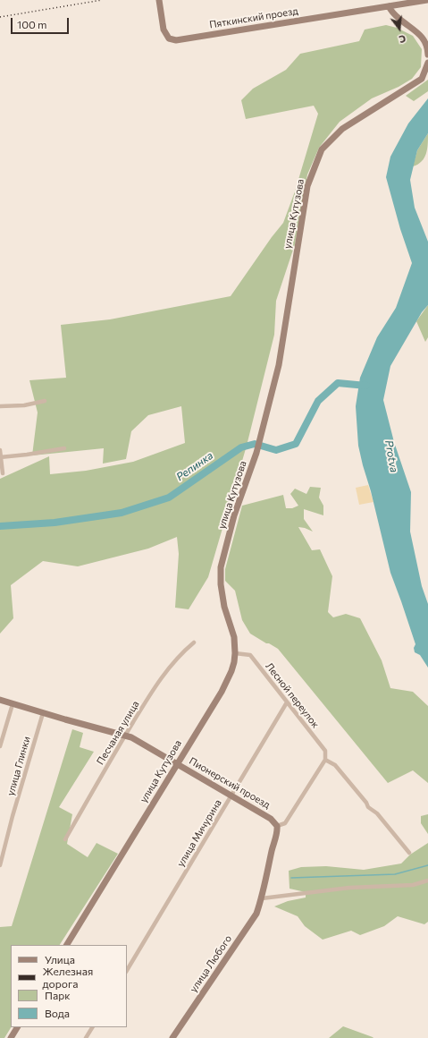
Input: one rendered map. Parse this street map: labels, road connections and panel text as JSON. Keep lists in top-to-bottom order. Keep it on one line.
{"streets":{"main road":["Пяткинский проезд","улица Кутузова","Пионерский проезд","улица Любого"],"street":["Лесной переулок","Песчаная улица","улица Глинки","улица Мичурина"]},"crossings":[["улица Кутузова","Лесной переулок"],["улица Кутузова","Пионерский проезд"],["Лесной переулок","улица Мичурина"],["Песчаная улица","Пионерский проезд"],["улица Глинки","Пионерский проезд"],["Пионерский проезд","улица Мичурина"]],"water":["Protva","Репинка"],"legend":["Улица","Железная дорога","Парк","Вода"],"scale_bar":"100 m","north":"bottom"}
